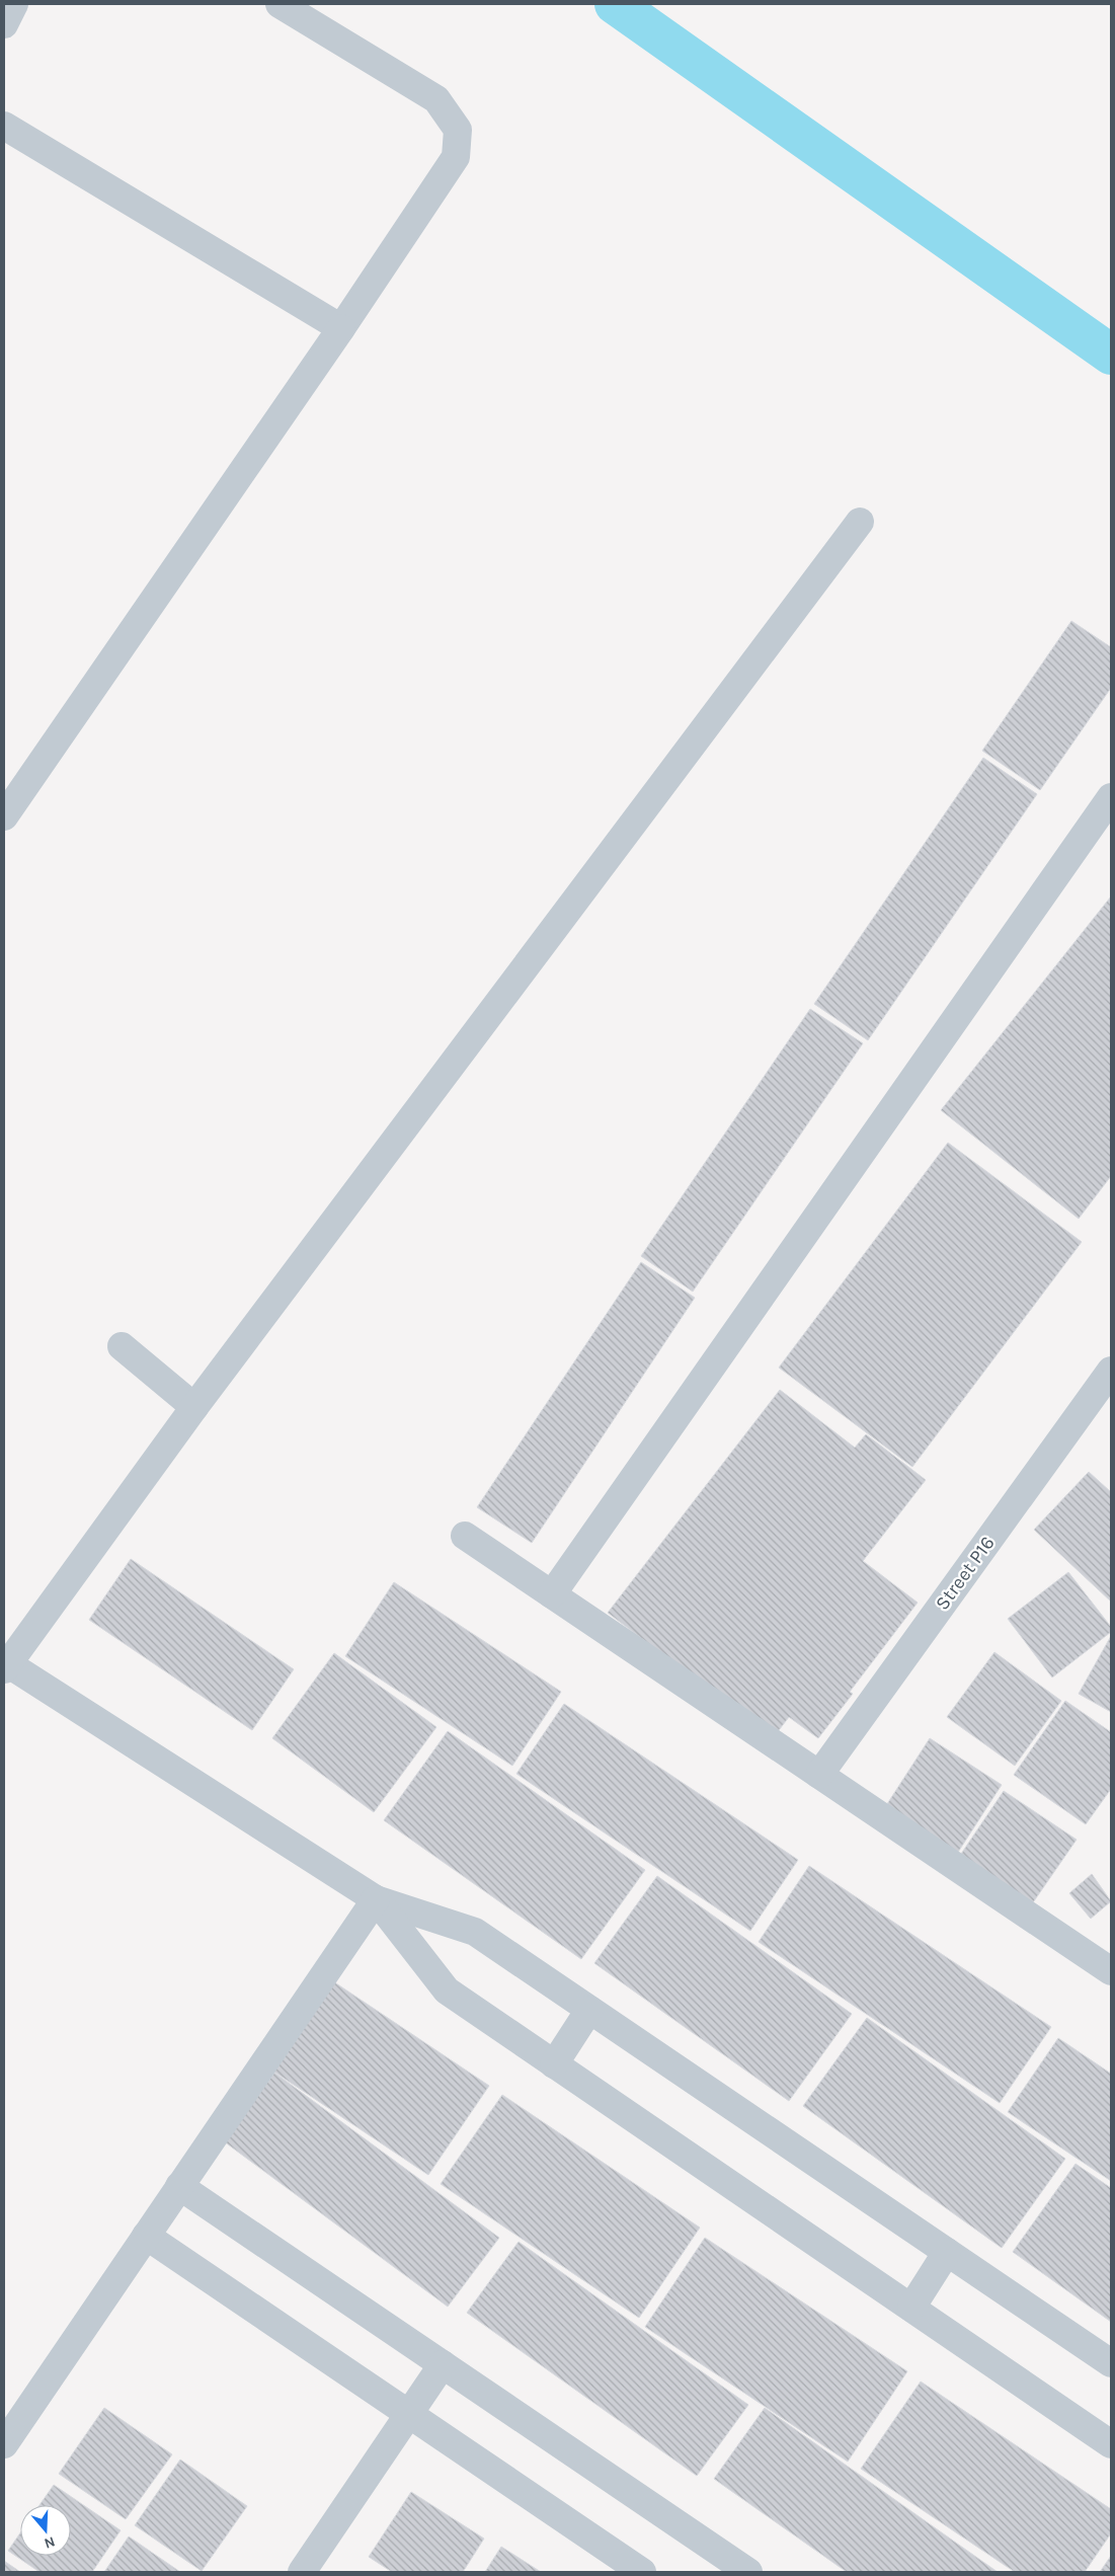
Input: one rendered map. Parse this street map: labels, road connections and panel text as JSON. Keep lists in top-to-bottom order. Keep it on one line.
{"streets":{"street":["Street P16"]},"north":"bottom"}
